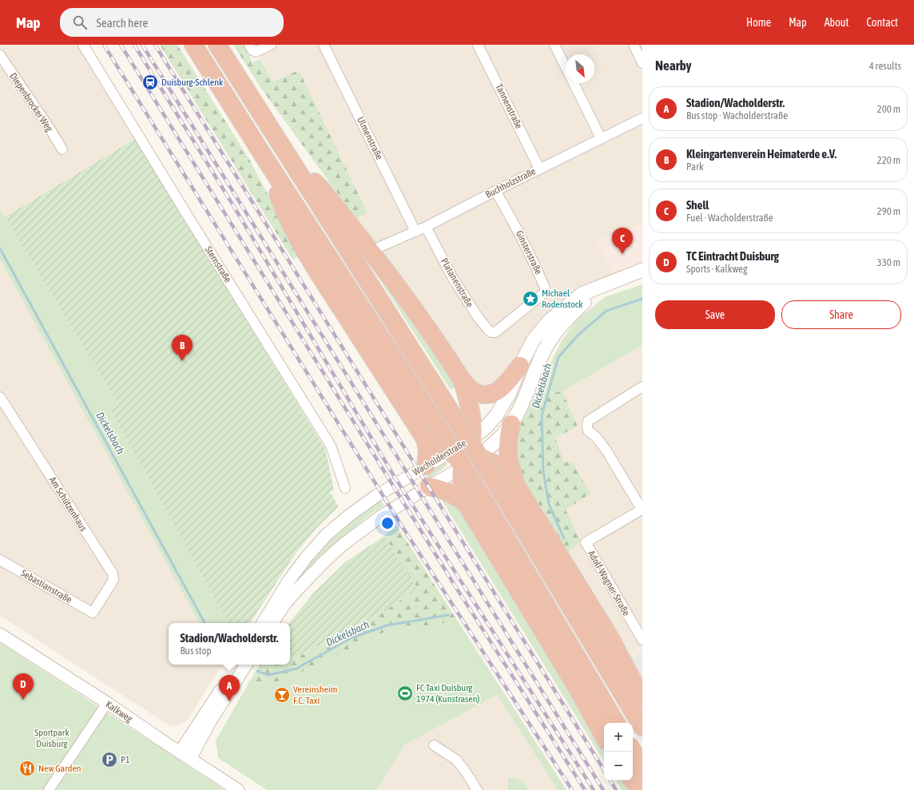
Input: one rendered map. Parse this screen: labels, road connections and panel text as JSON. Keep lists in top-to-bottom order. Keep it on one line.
{"streets":{"main road":["Wacholderstraße"],"street":["Diepenbrocker Weg","Tannenstraße","Ulmenstraße","Buchholzstraße","Ginsterstraße","Sternstraße","Platanenstraße","Am Schützenhaus","Adolf-Wagner-Straße","Sebastianstraße","Kalkweg"]},"crossings":[["Tannenstraße","Buchholzstraße"],["Ulmenstraße","Buchholzstraße"],["Buchholzstraße","Ginsterstraße"],["Buchholzstraße","Platanenstraße"],["Ginsterstraße","Platanenstraße"],["Am Schützenhaus","Sebastianstraße"]],"water":["Dickelsbach"],"parks":["Sportpark Duisburg"],"places":{"station":["Duisburg-Schlenk"],"place":["Michael Rodenstock"],"sports":["FC Taxi Duisburg 1974 (Kunstrasen)"],"bar":["Vereinsheim F.C. Taxi"],"parking":["P1"],"restaurant":["New Garden"]},"north":"bottom right","page":{"header":"Map","search":"Search here","nav":["Home","Map","About","Contact"],"heading":["Nearby","4 results"],"list":[{"mark":"A","name":"Stadion/Wacholderstr.","note":"Bus stop · Wacholderstraße","value":"200 m"},{"mark":"B","name":"Kleingartenverein Heimaterde e.V.","note":"Park","value":"220 m"},{"mark":"C","name":"Shell","note":"Fuel · Wacholderstraße","value":"290 m"},{"mark":"D","name":"TC Eintracht Duisburg","note":"Sports · Kalkweg","value":"330 m"}],"pins":["C","B","D","A"],"buttons":["Save","Share"],"popup":["Stadion/Wacholderstr.","Bus stop"],"map_buttons":["+","−"]}}
